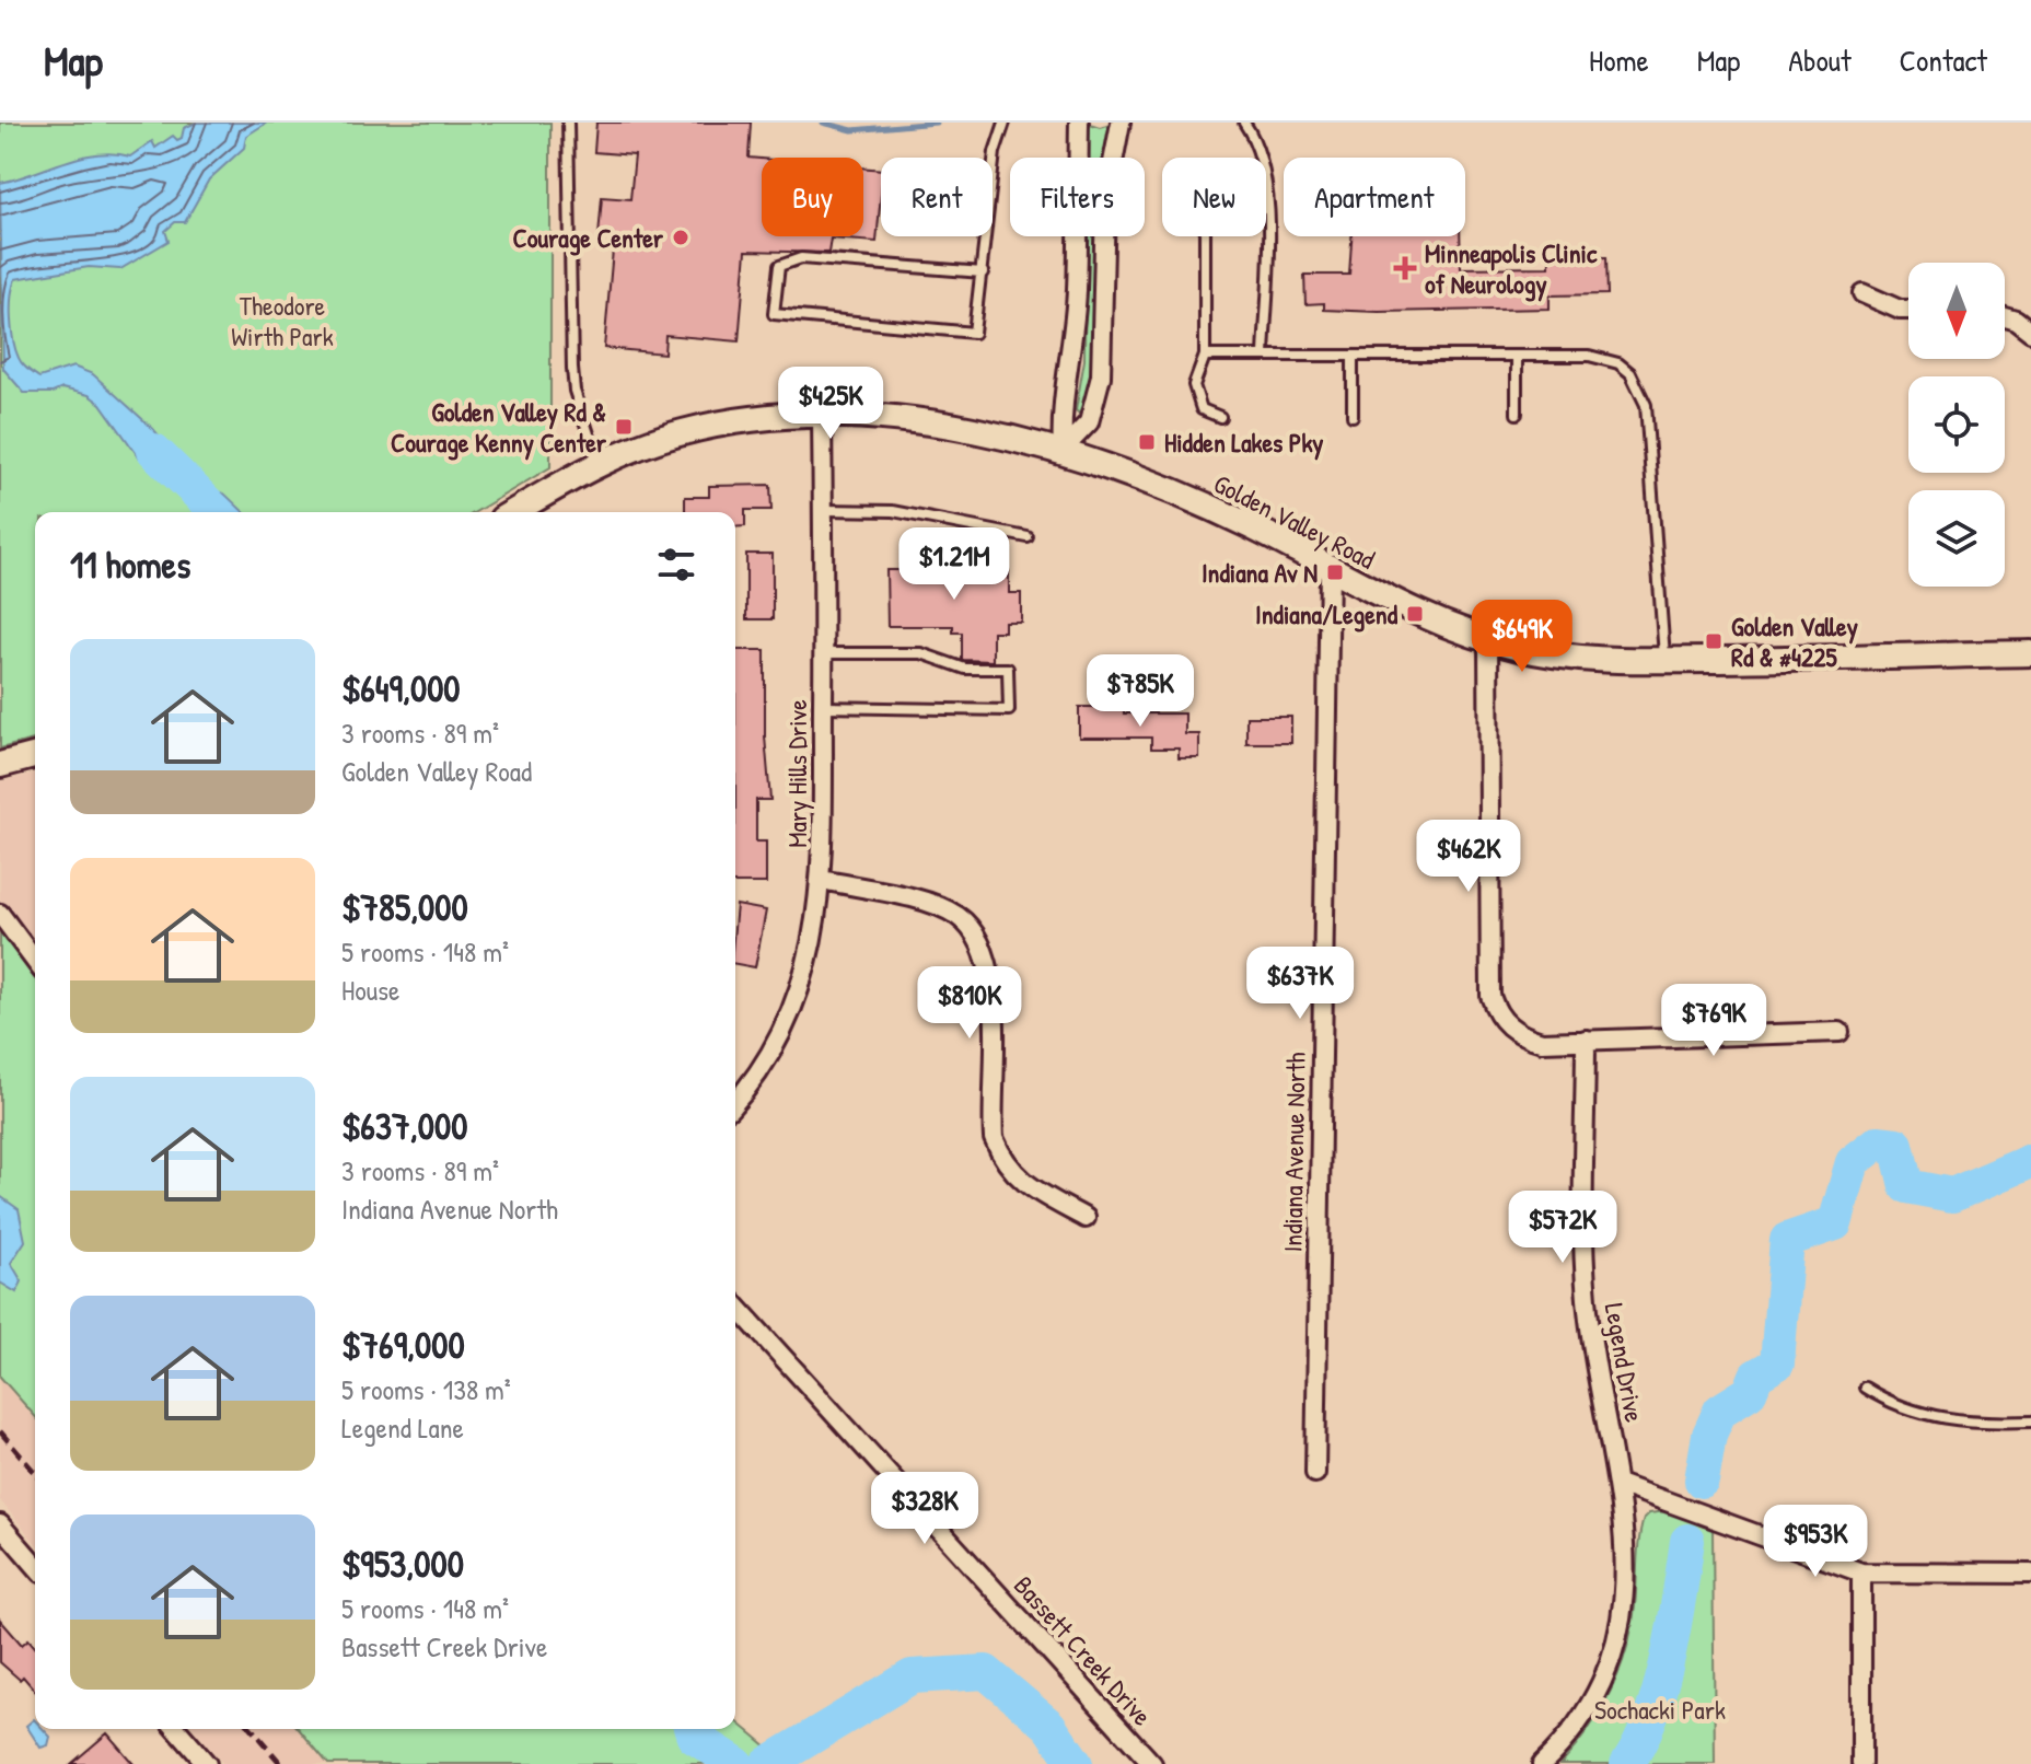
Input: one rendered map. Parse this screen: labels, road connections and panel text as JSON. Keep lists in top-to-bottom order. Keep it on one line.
{"streets":{"street":["Golden Valley Road","Mary Hills Drive","Indiana Avenue North","Legend Drive","Bassett Creek Drive"]},"crossings":[["Golden Valley Road","Mary Hills Drive"],["Golden Valley Road","Indiana Avenue North"]],"parks":["Theodore Wirth Park","Sochacki Park"],"places":{"other":["Courage Center"],"health":["Minneapolis Clinic of Neurology"],"transit":["Golden Valley Rd & Courage Kenny Center","Hidden Lakes Pky","Indiana Av N","Indiana/Legend","Golden Valley Rd & #4225"]},"north":"bottom","page":{"header":"Map","nav":["Home","Map","About","Contact"],"chip":["Buy","Rent","Filters","New","Apartment"],"price":["$425K","$1.21M","$649K","$785K","$462K","$637K","$810K","$769K","$572K","$328K","$953K"],"heading":"11 homes","list":[{"name":"$649,000","note":"3 rooms · 89 m² · Golden Valley Road"},{"name":"$785,000","note":"5 rooms · 148 m² · House"},{"name":"$637,000","note":"3 rooms · 89 m² · Indiana Avenue North"},{"name":"$769,000","note":"5 rooms · 138 m² · Legend Lane"},{"name":"$953,000","note":"5 rooms · 148 m² · Bassett Creek Drive"}]}}
